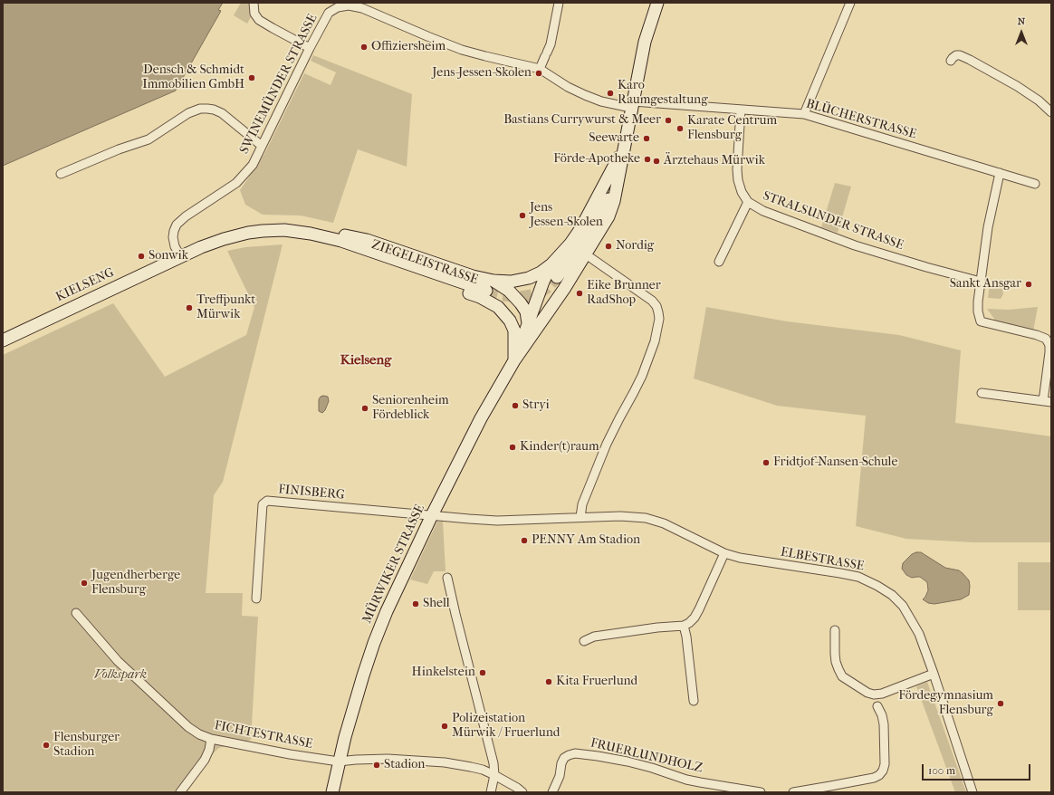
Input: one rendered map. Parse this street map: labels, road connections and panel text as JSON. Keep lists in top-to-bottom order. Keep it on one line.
{"streets":{"street":["SWINEMÜNDER STRASSE","BLÜCHERSTRASSE","STRALSUNDER STRASSE","ZIEGELEISTRASSE","KIELSENG","FINISBERG","ELBESTRASSE","MÜRWIKER STRASSE","FICHTESTRASSE","FRUERLUNDHOLZ"]},"crossings":[["SWINEMÜNDER STRASSE","BLÜCHERSTRASSE"],["SWINEMÜNDER STRASSE","ZIEGELEISTRASSE"],["SWINEMÜNDER STRASSE","KIELSENG"],["SWINEMÜNDER STRASSE","MÜRWIKER STRASSE"],["BLÜCHERSTRASSE","STRALSUNDER STRASSE"],["BLÜCHERSTRASSE","MÜRWIKER STRASSE"],["ZIEGELEISTRASSE","KIELSENG"],["ZIEGELEISTRASSE","MÜRWIKER STRASSE"],["FINISBERG","ELBESTRASSE"],["FINISBERG","MÜRWIKER STRASSE"],["MÜRWIKER STRASSE","FICHTESTRASSE"]],"districts":["Kielseng"],"parks":["Volkspark"],"places":["Offiziersheim","Jens-Jessen-Skolen","Densch & Schmidt Immobilien GmbH","Karo Raumgestaltung","Bastians Currywurst & Meer","Karate Centrum Flensburg","Seewarte","Förde-Apotheke","Ärztehaus Mürwik","Jens Jessen-Skolen","Nordig","Sonwik","Sankt Ansgar","Eike Brunner RadShop","Treffpunkt Mürwik","Stryi","Seniorenheim Fördeblick","Kinder(t)raum","Fridtjof-Nansen-Schule","PENNY Am Stadion","Jugendherberge Flensburg","Shell","Hinkelstein","Kita Fruerlund","Fördegymnasium Flensburg","Polizeistation Mürwik / Fruerlund","Flensburger Stadion","Stadion"],"scale_bar":"100 m","north":"top"}
